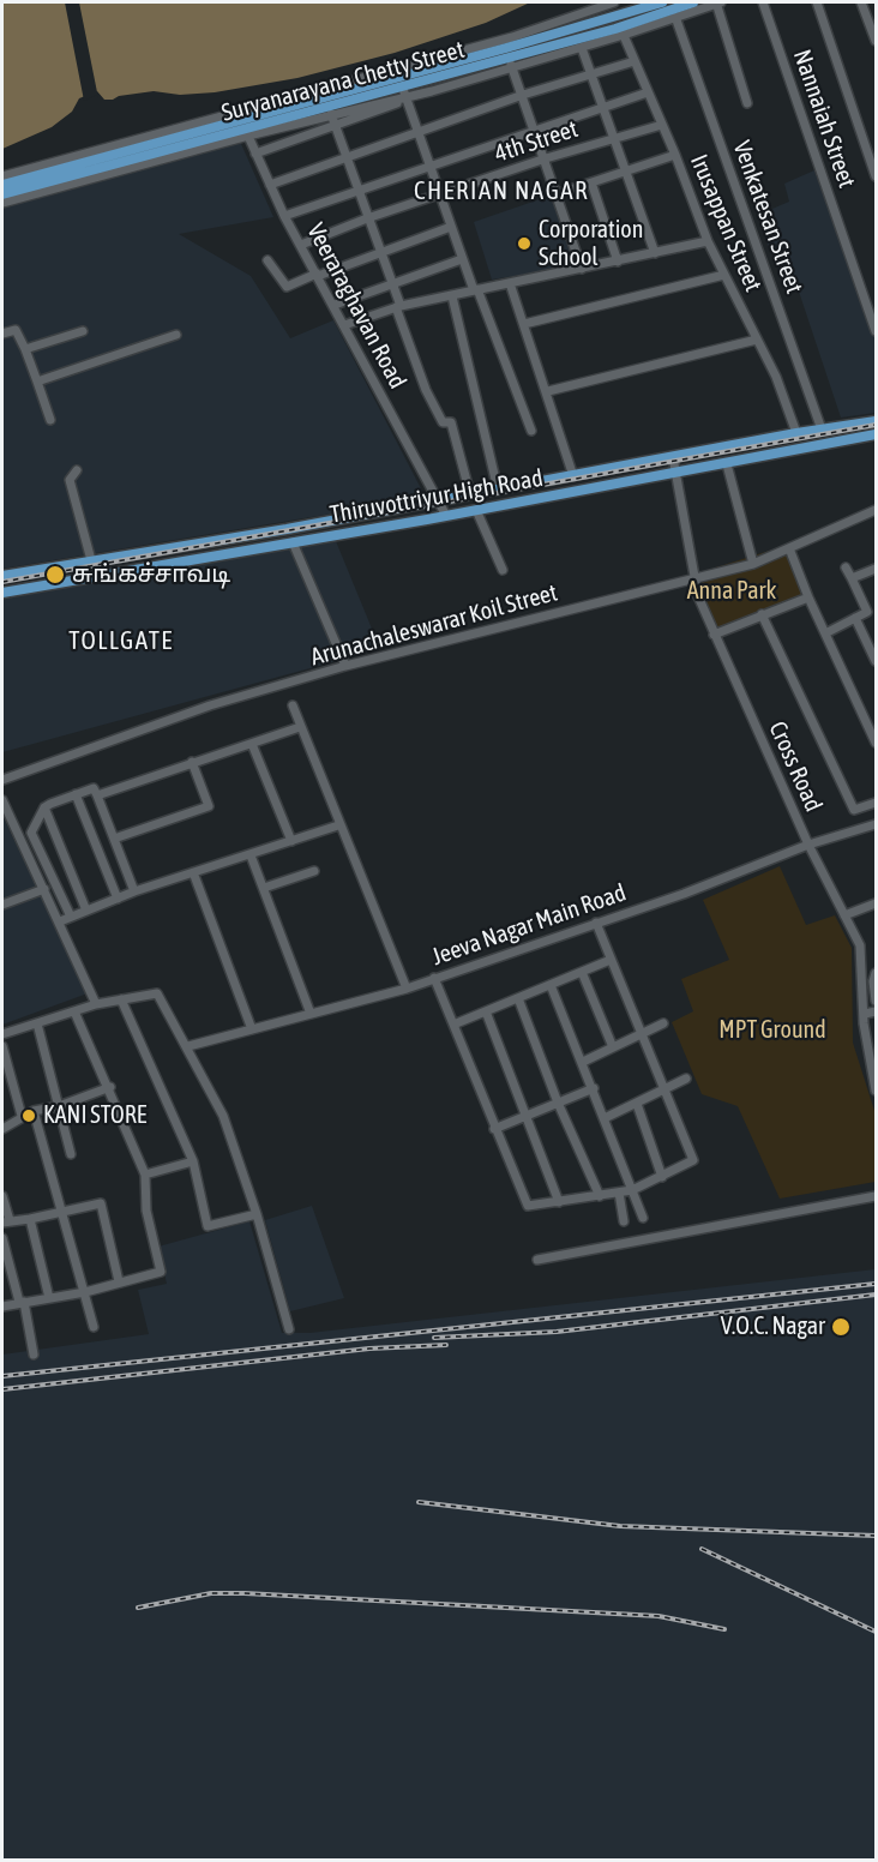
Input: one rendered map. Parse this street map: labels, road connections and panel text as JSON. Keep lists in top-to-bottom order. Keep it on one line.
{"streets":{"main road":["Suryanarayana Chetty Street","Thiruvottriyur High Road"],"street":["Nannaiah Street","4th Street","Venkatesan Street","Irusappan Street","Veeraraghavan Road","Arunachaleswarar Koil Street","Cross Road","Jeeva Nagar Main Road"]},"crossings":[["Suryanarayana Chetty Street","Irusappan Street"],["Suryanarayana Chetty Street","Veeraraghavan Road"],["4th Street","Irusappan Street"],["4th Street","Veeraraghavan Road"],["Venkatesan Street","Thiruvottriyur High Road"],["Irusappan Street","Thiruvottriyur High Road"],["Veeraraghavan Road","Thiruvottriyur High Road"],["Thiruvottriyur High Road","Cross Road"],["Arunachaleswarar Koil Street","Cross Road"],["Cross Road","Jeeva Nagar Main Road"]],"districts":["CHERIAN NAGAR","TOLLGATE"],"parks":["Anna Park","MPT Ground"],"places":["Corporation School","சுங்கச்சாவடி","KANI STORE","V.O.C. Nagar"]}
